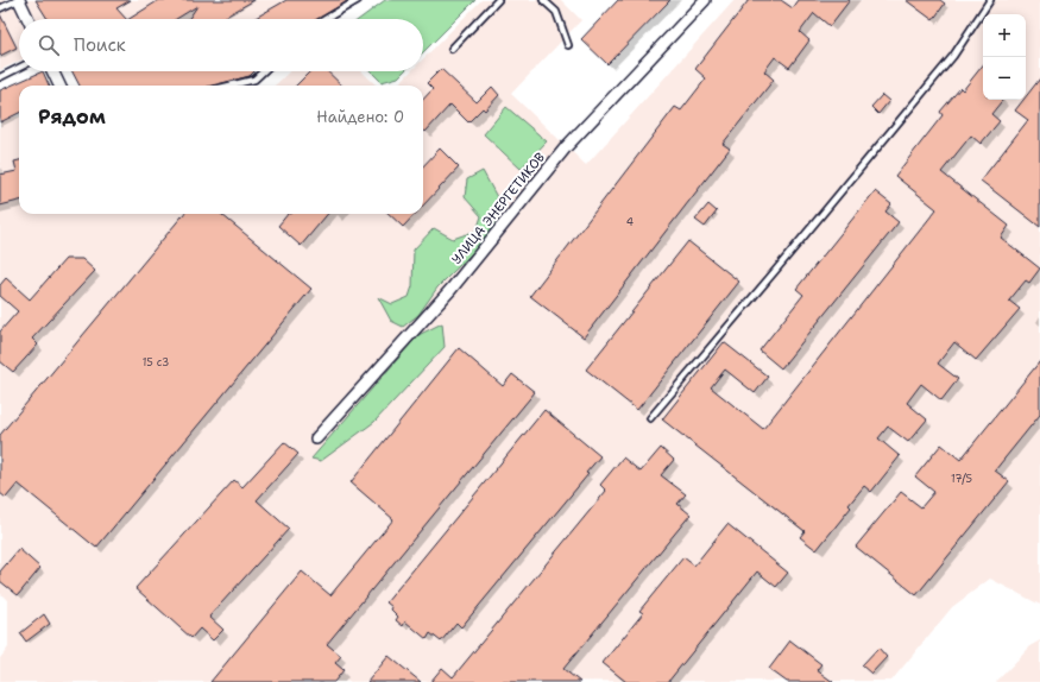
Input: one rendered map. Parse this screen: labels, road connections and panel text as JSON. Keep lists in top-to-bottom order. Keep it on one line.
{"streets":{"street":["УЛИЦА ЭНЕРГЕТИКОВ"]},"house_numbers":["4","15 с3","17/5"],"page":{"map_buttons":["+","−"],"search":"Поиск","heading":["Рядом","Найдено: 0"]}}
